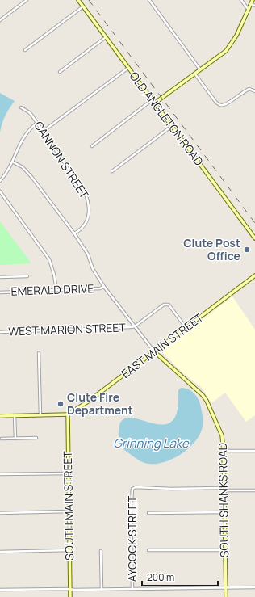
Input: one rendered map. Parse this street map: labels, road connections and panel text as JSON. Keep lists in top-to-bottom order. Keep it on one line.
{"streets":{"street":["OLD ANGLETON ROAD","CANNON STREET","EMERALD DRIVE","WEST MARION STREET","EAST MAIN STREET","SOUTH SHANKS ROAD","SOUTH MAIN STREET","AYCOCK STREET"]},"crossings":[["EAST MAIN STREET","SOUTH SHANKS ROAD"],["EAST MAIN STREET","SOUTH MAIN STREET"],["SOUTH SHANKS ROAD","AYCOCK STREET"]],"water":["Grinning Lake"],"places":["Clute Post Office","Clute Fire Department"],"scale_bar":"200 m"}
